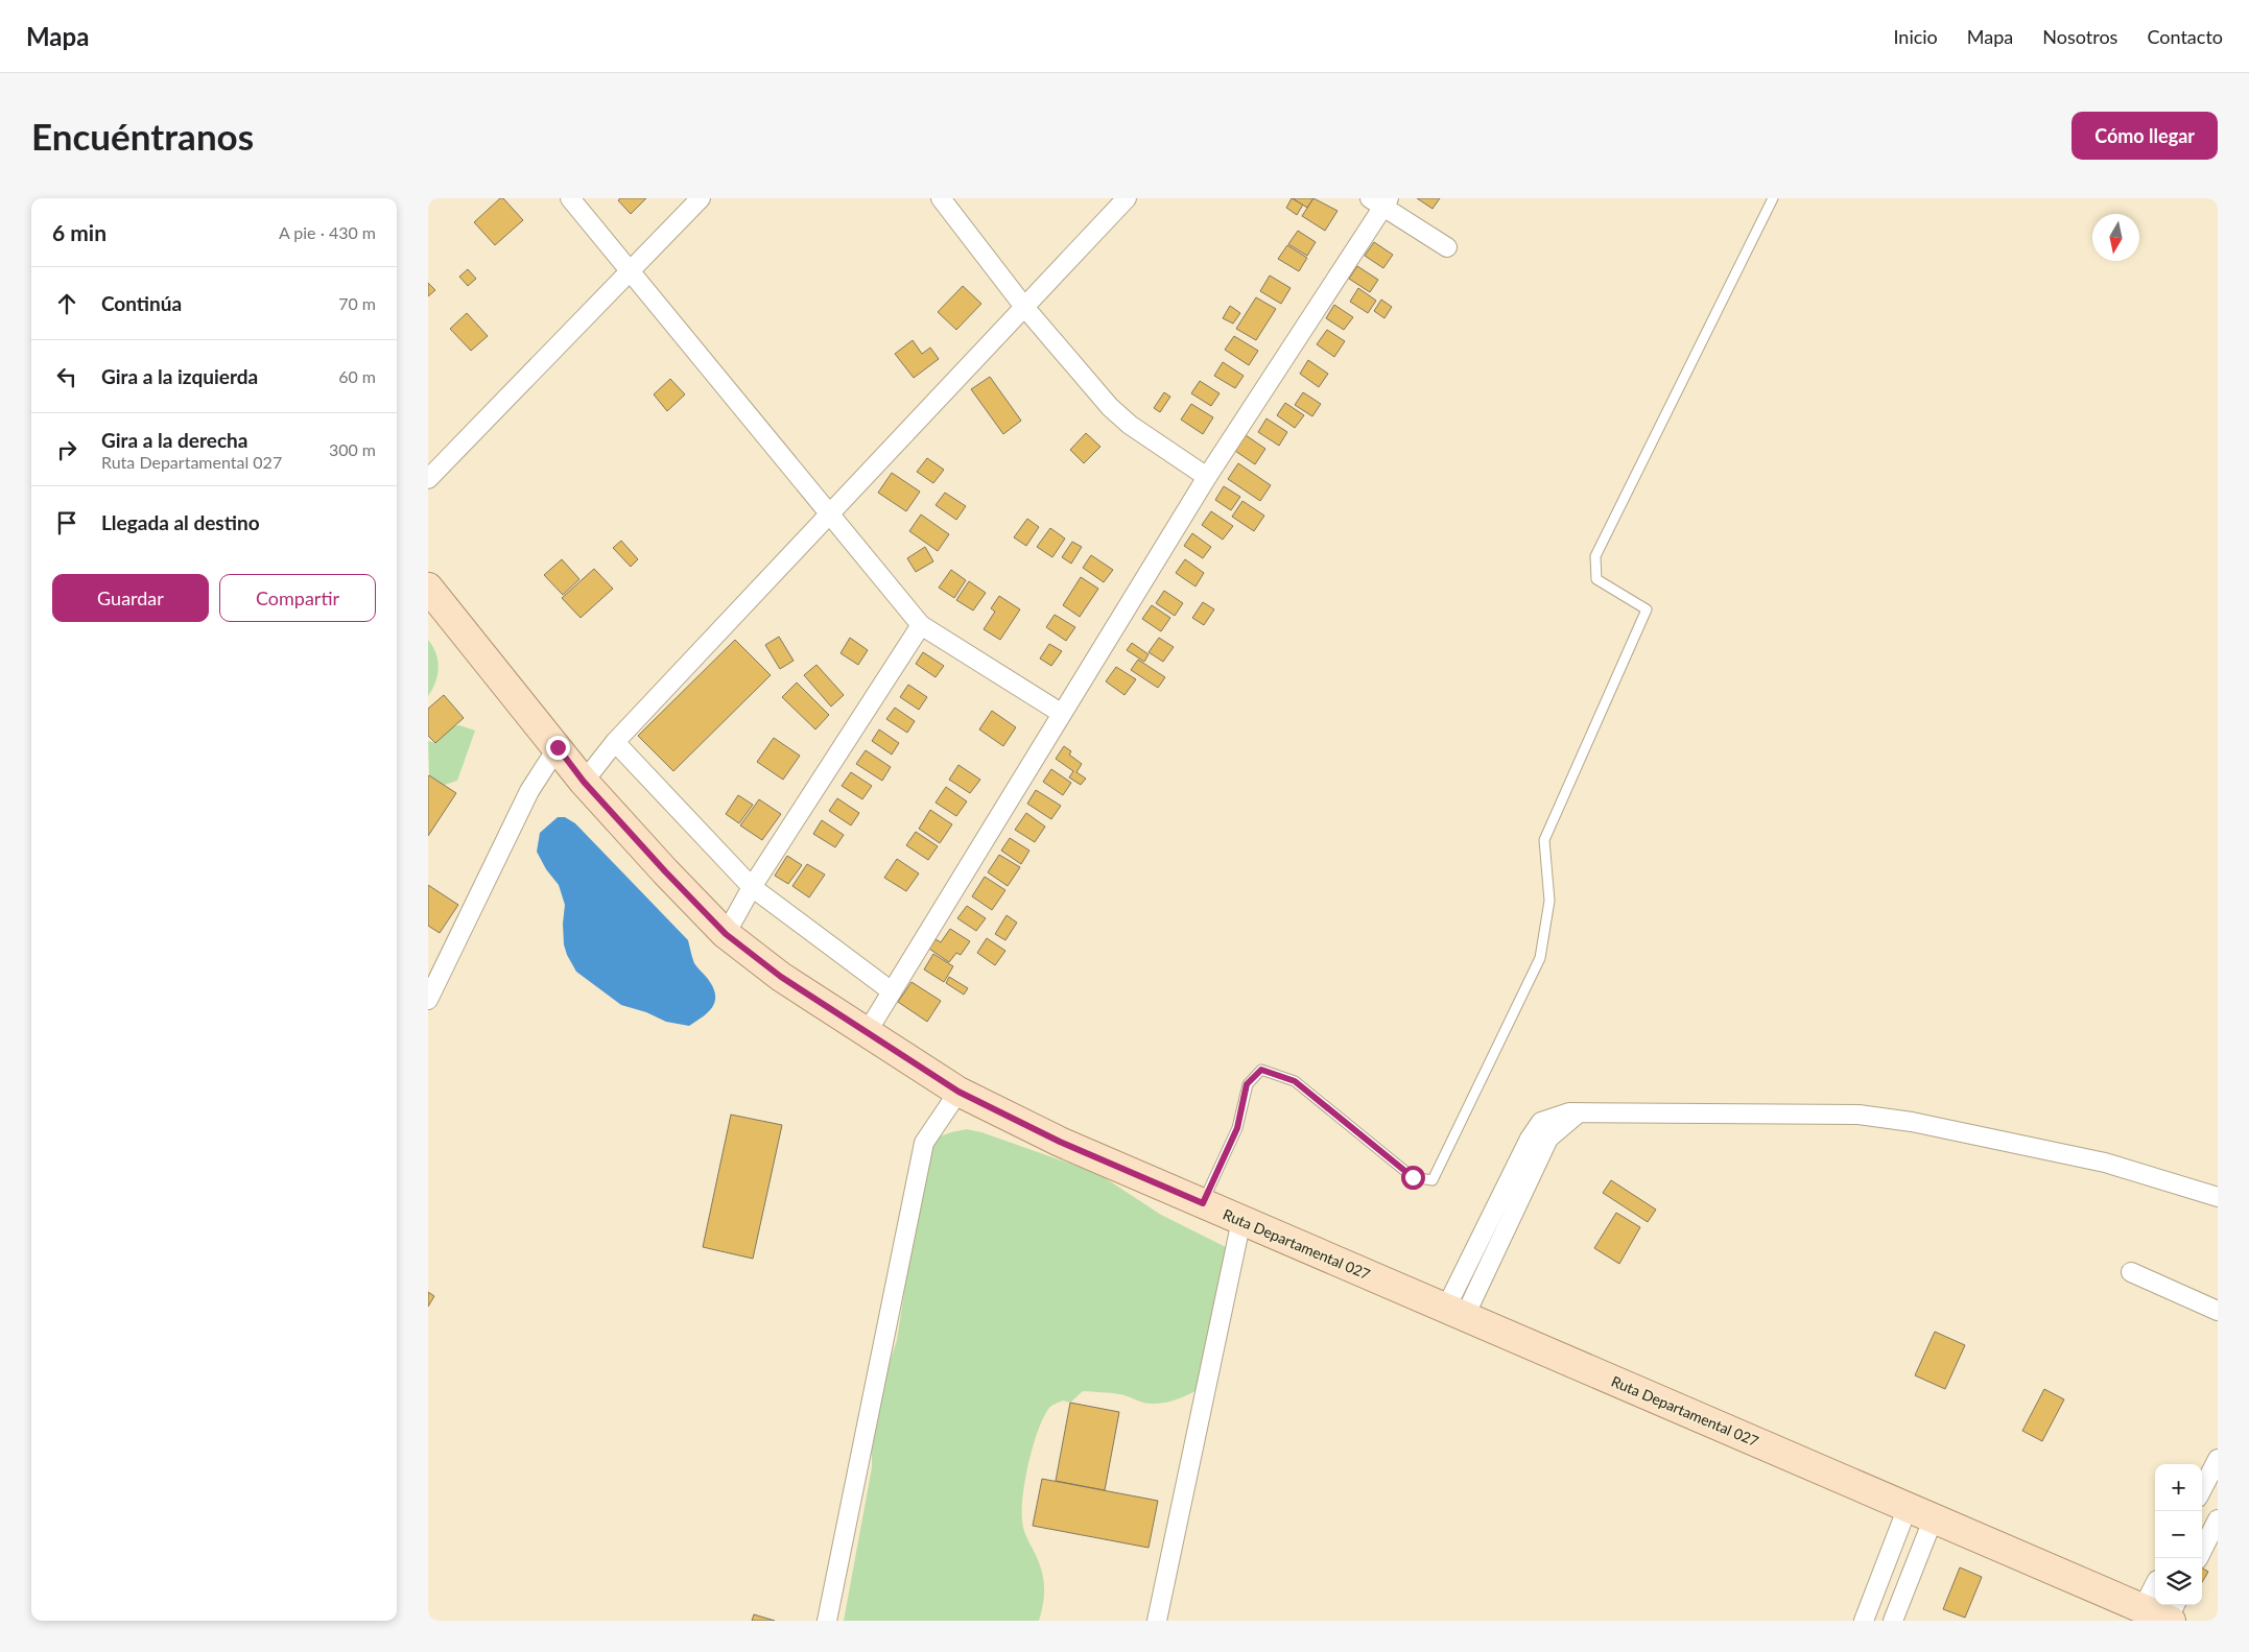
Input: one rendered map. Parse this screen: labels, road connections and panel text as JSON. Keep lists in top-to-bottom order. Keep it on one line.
{"streets":{"main road":["Ruta Departamental 027"]},"north":"bottom","page":{"header":"Mapa","nav":["Inicio","Mapa","Nosotros","Contacto"],"buttons":["Cómo llegar",["Guardar","Compartir"]],"title":"Encuéntranos","heading":["6 min","A pie · 430 m"],"list":[["Continúa","70 m"],["Gira a la izquierda","60 m"],["Gira a la derecha","Ruta Departamental 027","300 m"],"Llegada al destino"],"map_buttons":["+","−"]}}
